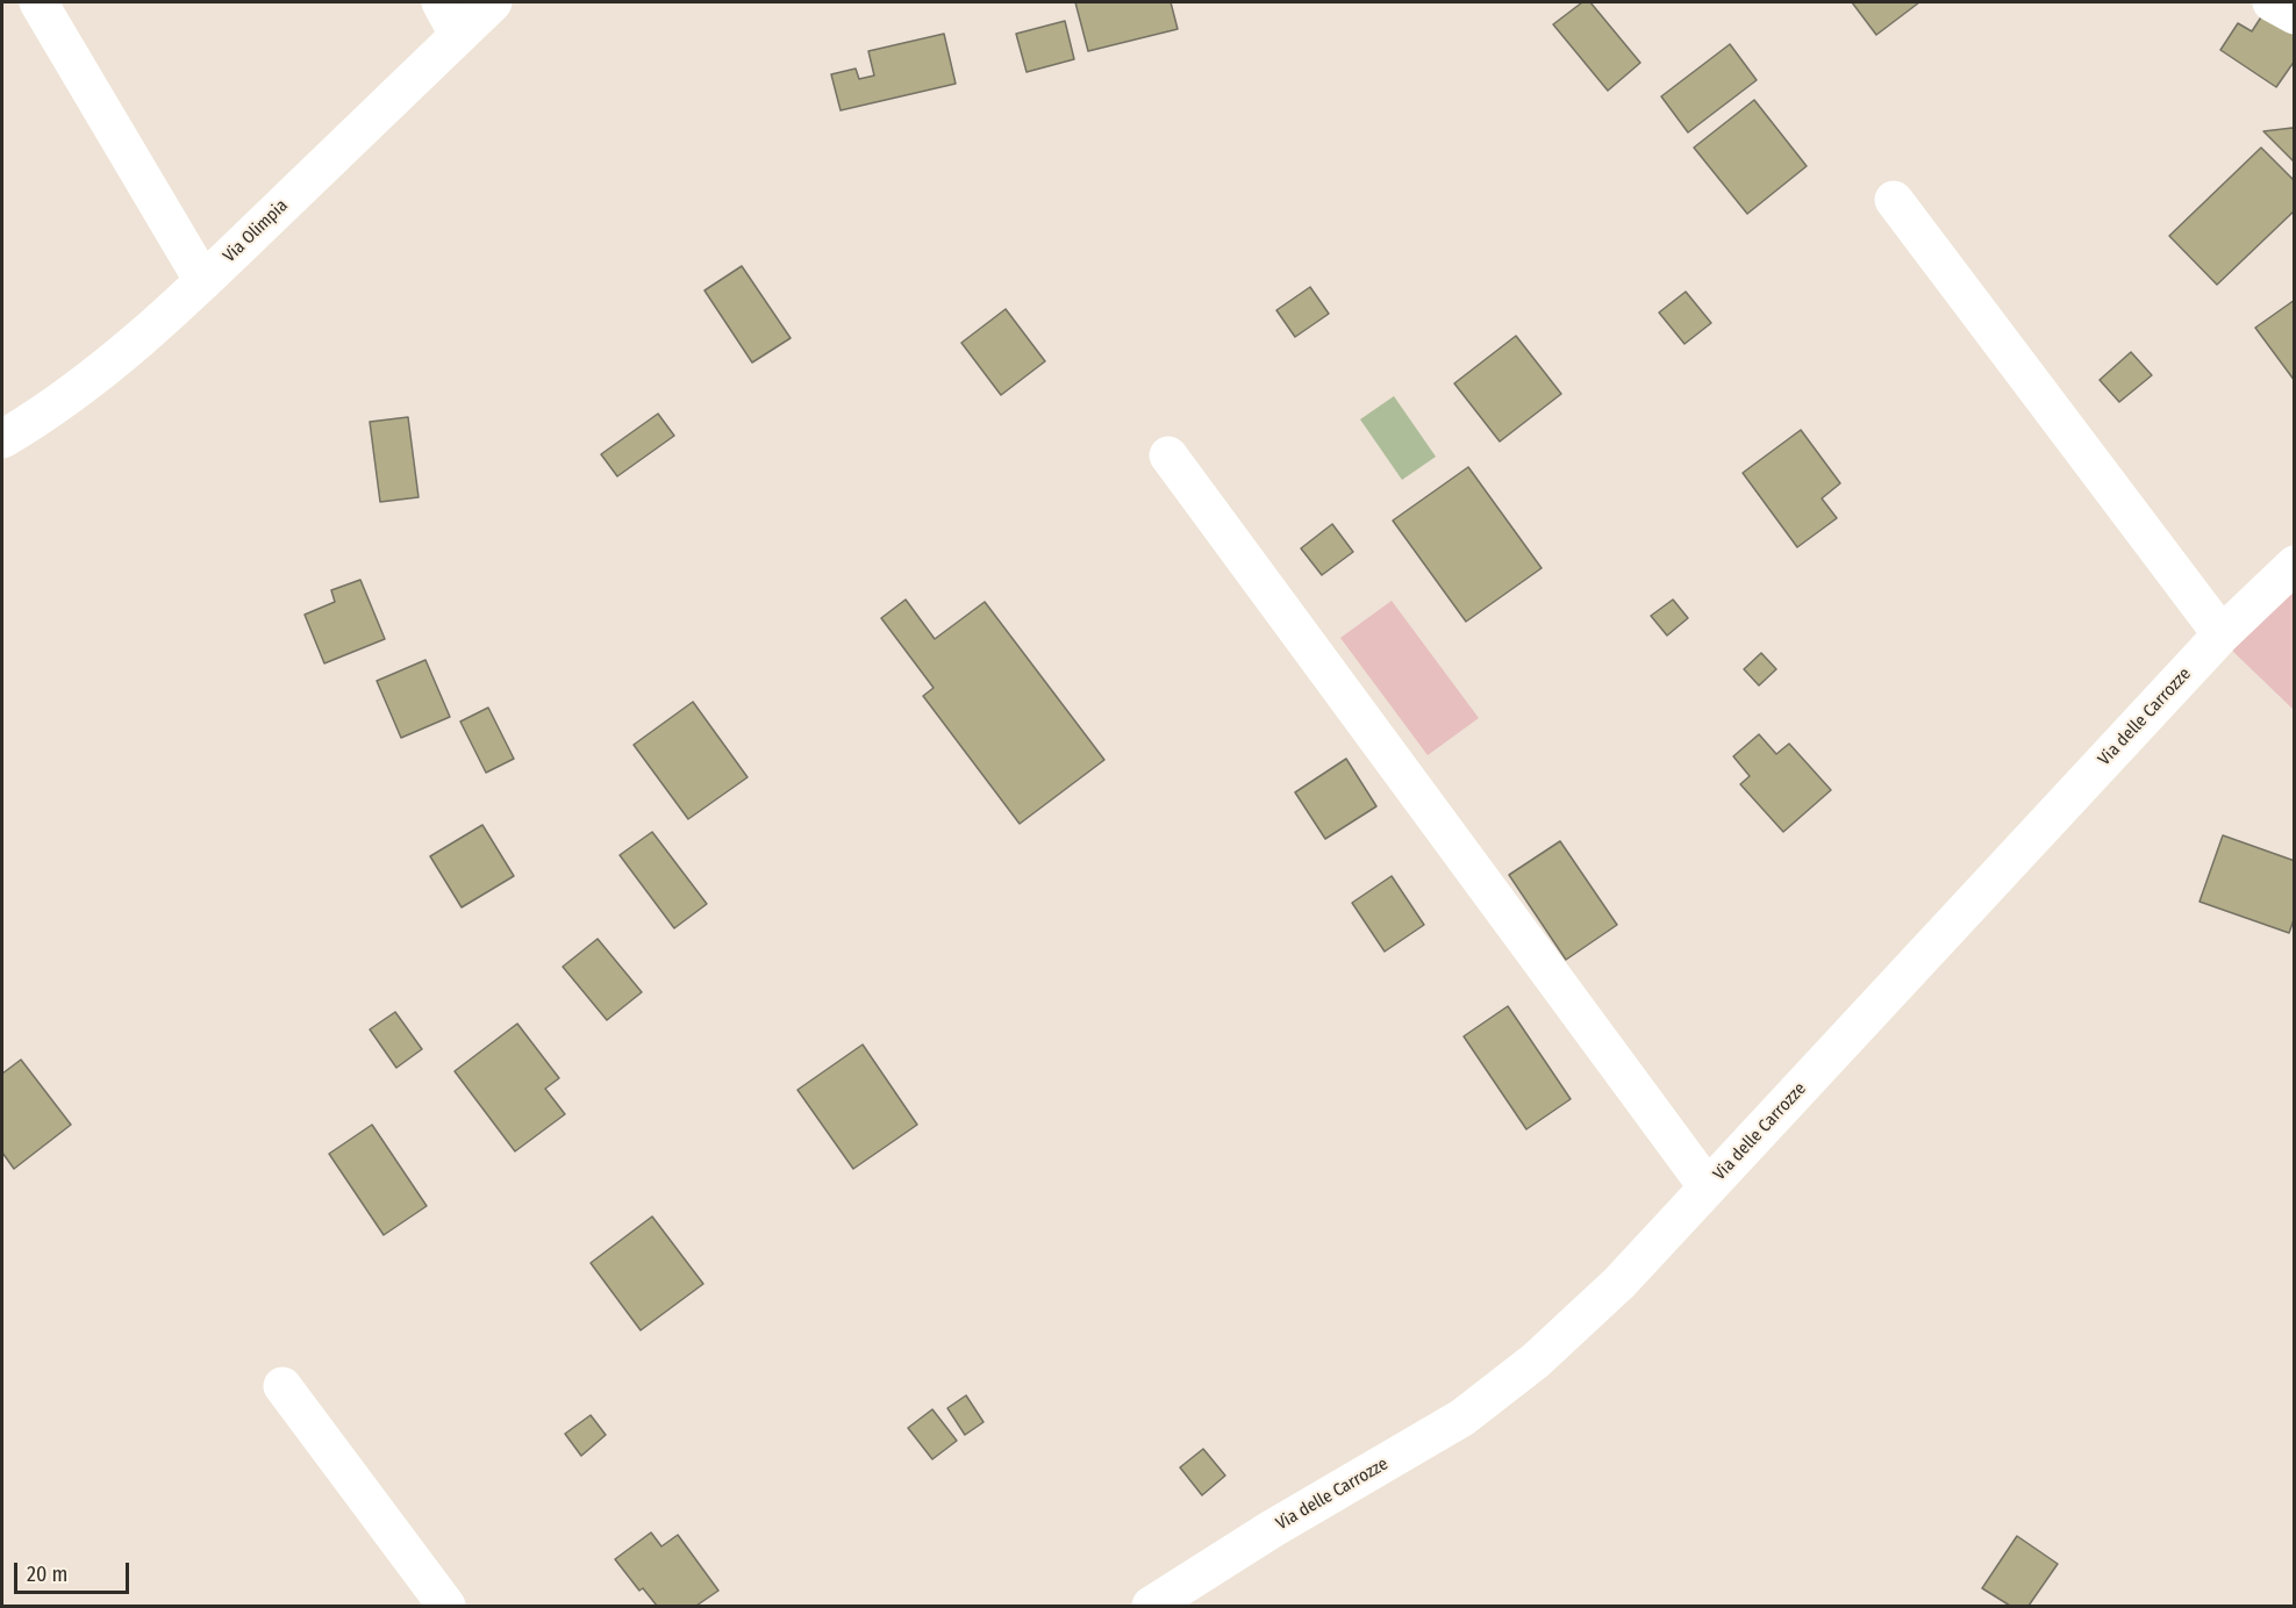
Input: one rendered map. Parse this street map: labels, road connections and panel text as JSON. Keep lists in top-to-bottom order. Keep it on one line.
{"streets":{"street":["Via Olimpia","Via delle Carrozze"]},"scale_bar":"20 m"}
